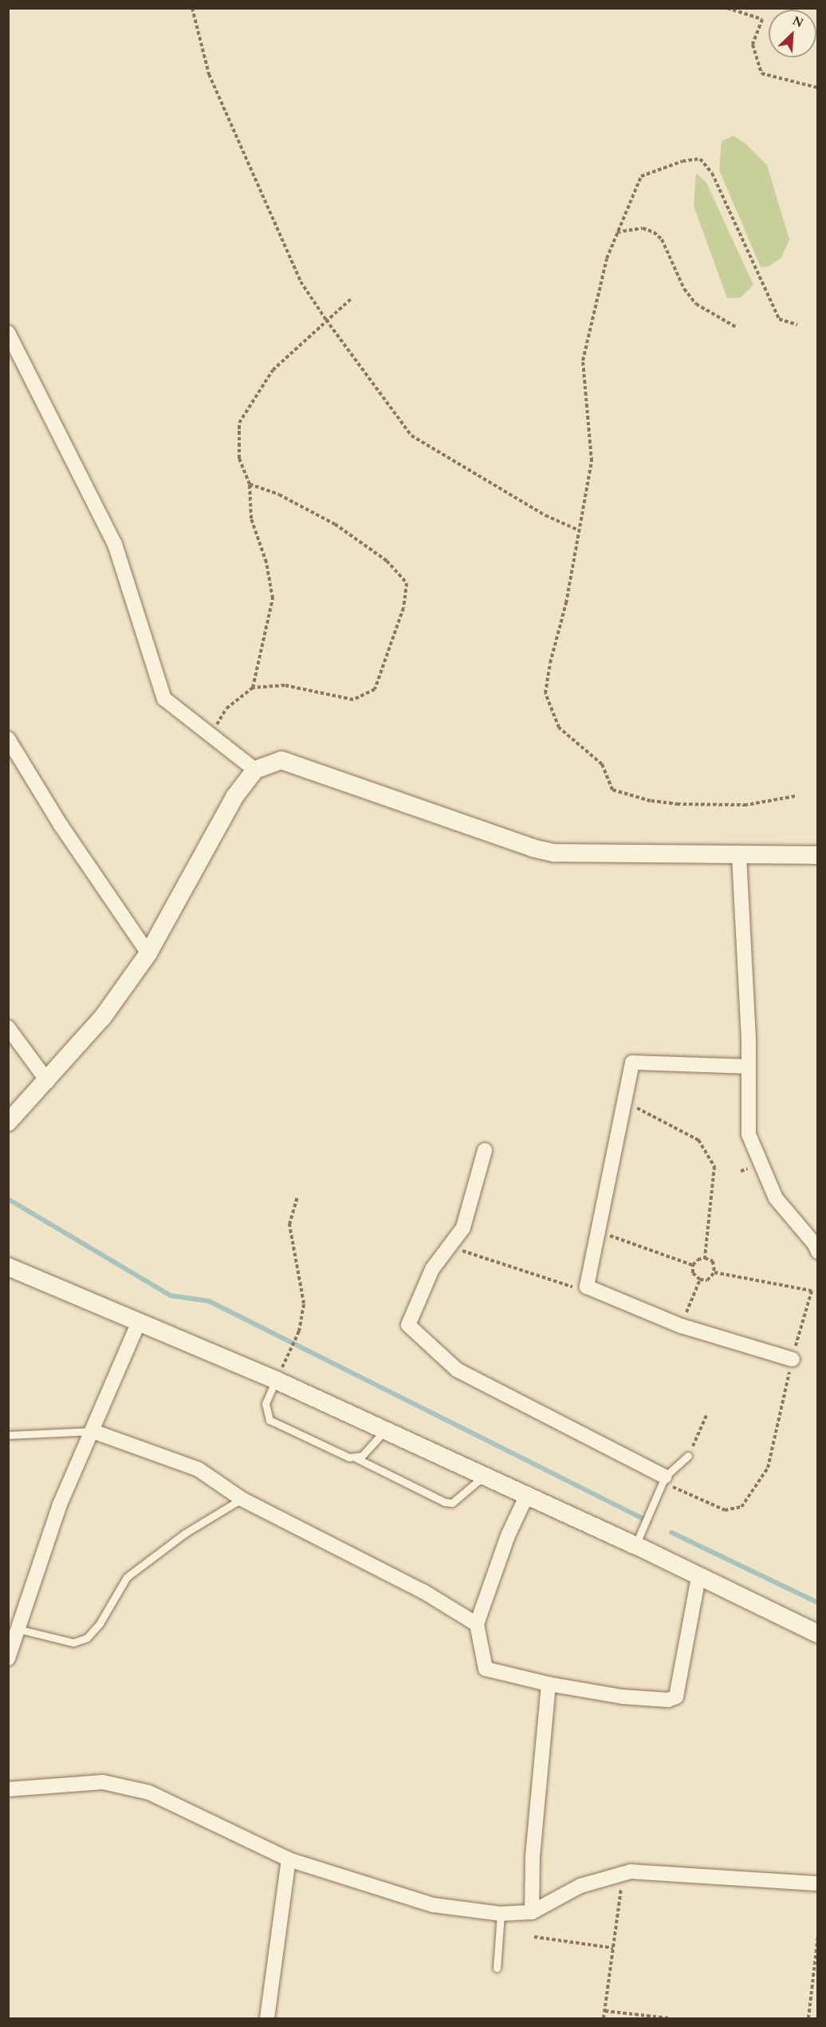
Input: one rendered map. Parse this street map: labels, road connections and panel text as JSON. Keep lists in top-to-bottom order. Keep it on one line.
{"north":"top right"}
